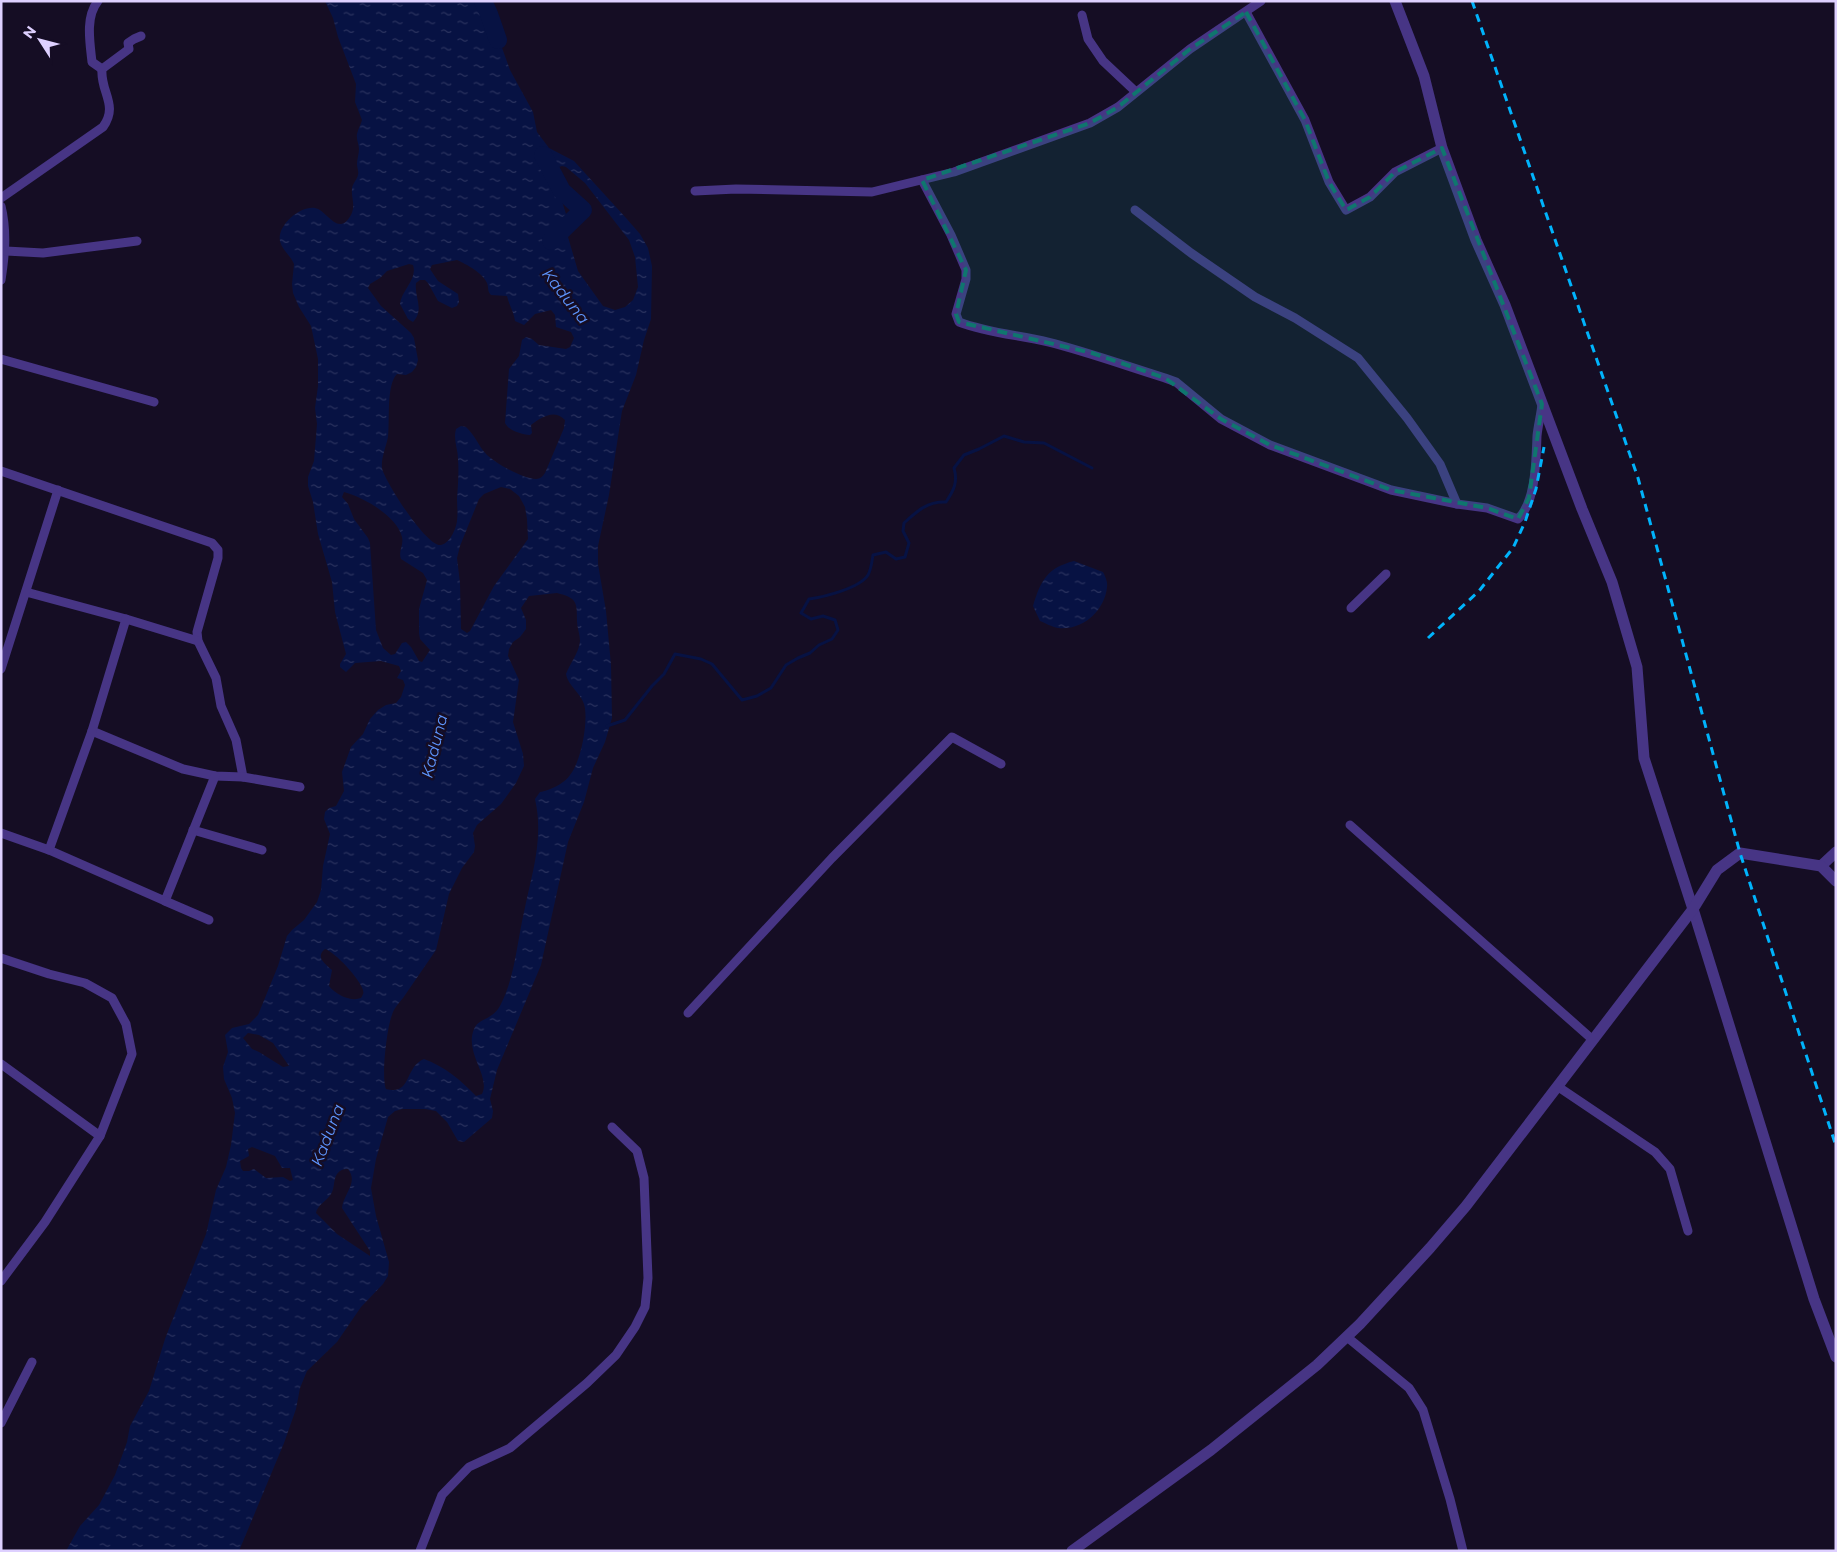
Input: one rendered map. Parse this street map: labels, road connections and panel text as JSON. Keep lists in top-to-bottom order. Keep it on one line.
{"water":["Kaduna"],"north":"top left"}
